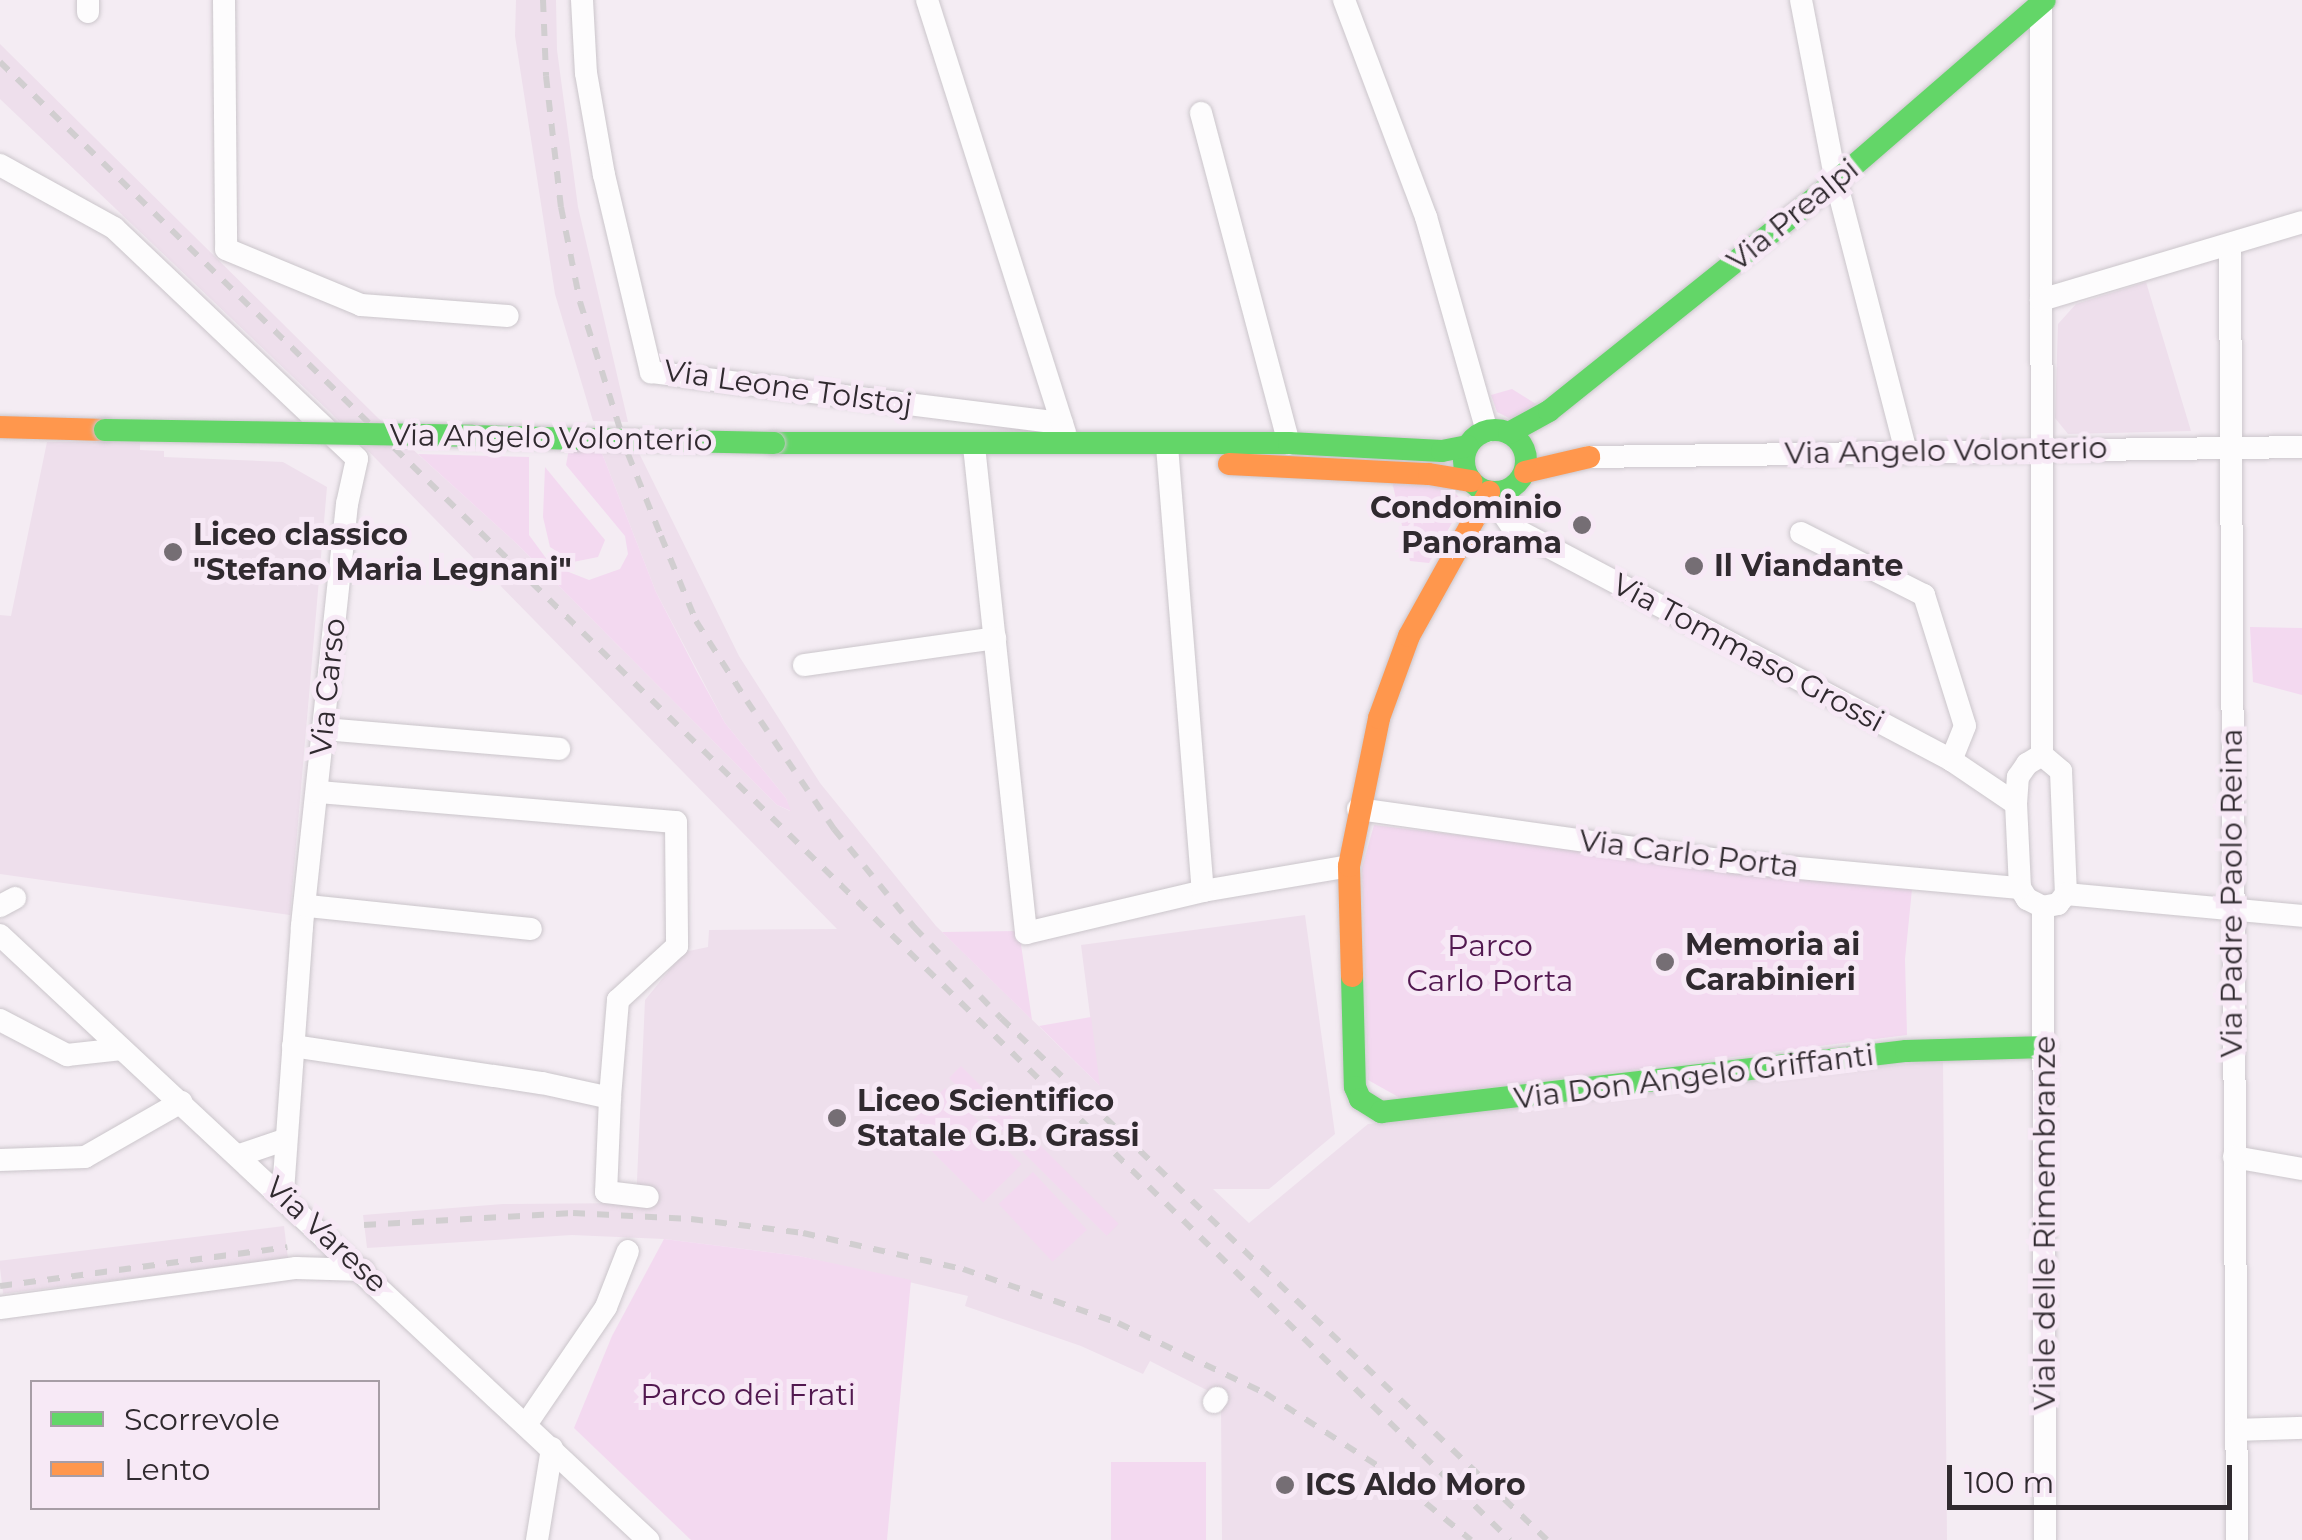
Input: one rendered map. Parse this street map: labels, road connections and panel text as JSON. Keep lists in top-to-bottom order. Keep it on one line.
{"streets":{"street":["Via Prealpi","Via Leone Tolstoj","Via Angelo Volonterio","Via Tommaso Grossi","Via Carso","Via Carlo Porta","Via Padre Paolo Reina","Via Don Angelo Griffanti","Viale delle Rimembranze","Via Varese"]},"crossings":[["Via Prealpi","Via Angelo Volonterio"],["Via Leone Tolstoj","Via Angelo Volonterio"],["Via Angelo Volonterio","Via Tommaso Grossi"],["Via Angelo Volonterio","Via Padre Paolo Reina"],["Via Carso","Via Varese"],["Via Don Angelo Griffanti","Viale delle Rimembranze"]],"parks":["Parco Carlo Porta","Parco dei Frati"],"places":["Condominio Panorama","Liceo classico \"Stefano Maria Legnani\"","Il Viandante","Memoria ai Carabinieri","Liceo Scientifico Statale G.B. Grassi","ICS Aldo Moro"],"legend":["Scorrevole","Lento"],"scale_bar":"100 m"}
